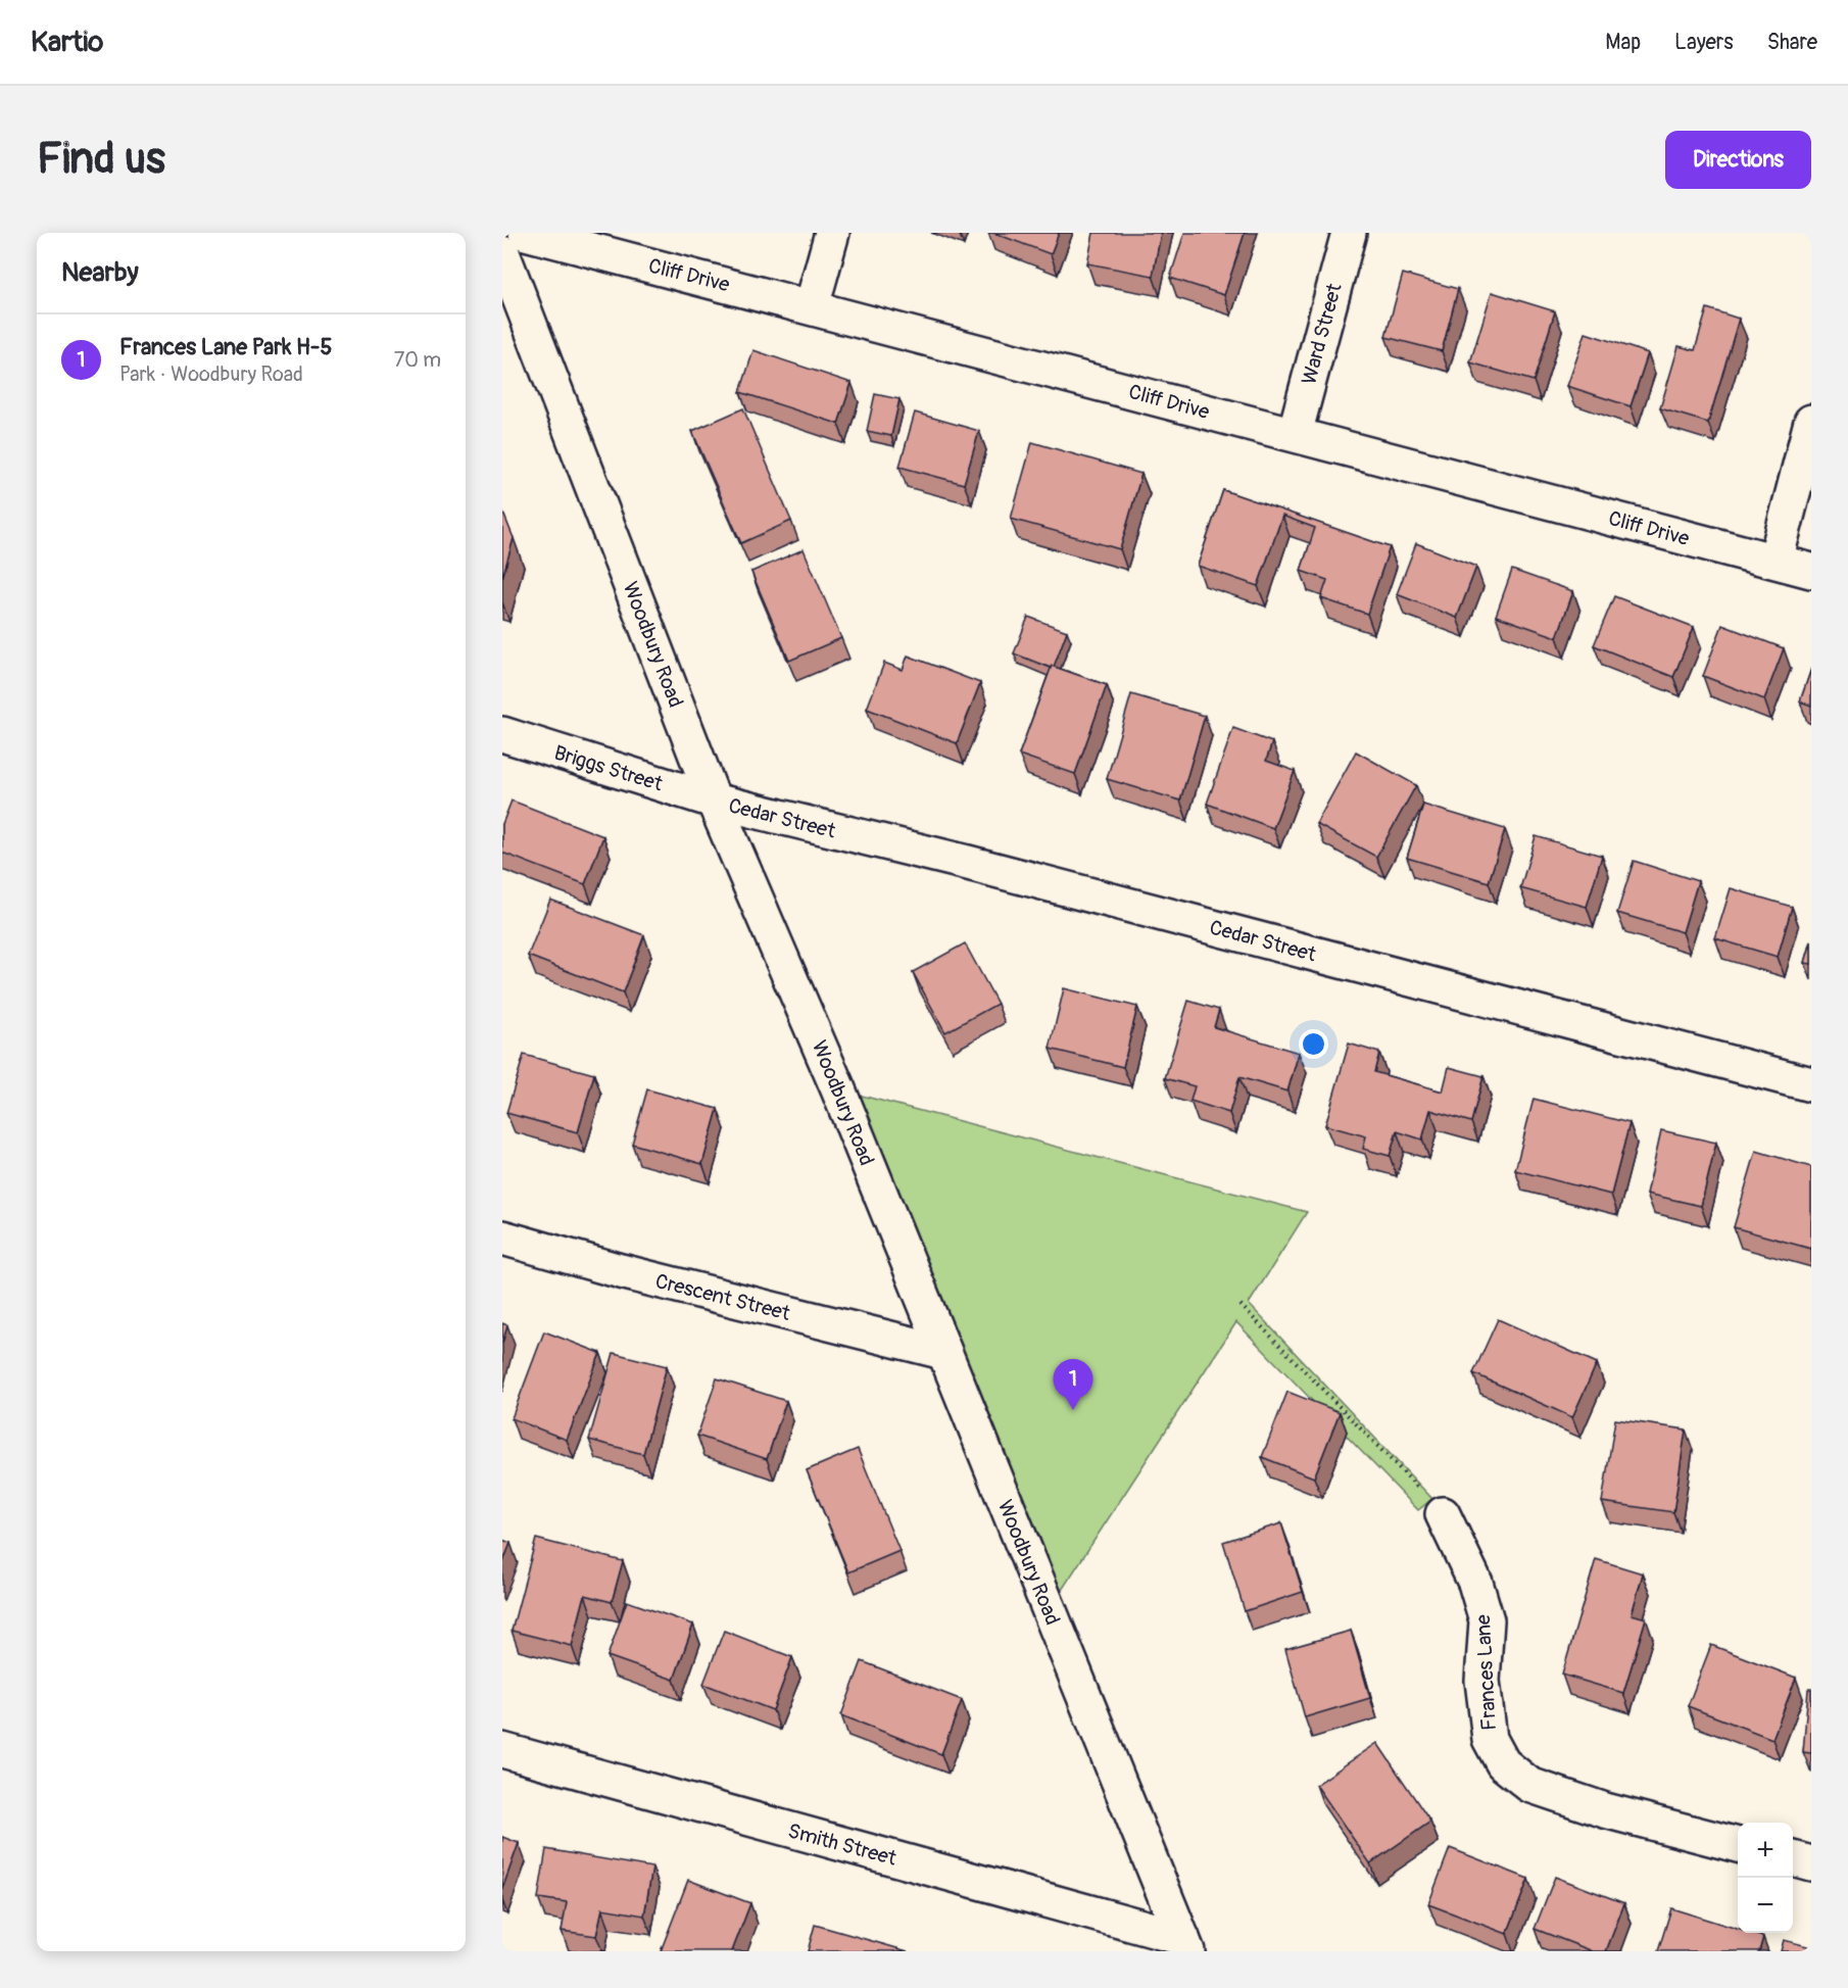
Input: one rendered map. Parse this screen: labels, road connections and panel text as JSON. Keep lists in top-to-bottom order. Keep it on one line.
{"streets":{"street":["Cliff Drive","Ward Street","Woodbury Road","Briggs Street","Cedar Street","Crescent Street","Frances Lane","Smith Street"]},"crossings":[["Cliff Drive","Ward Street"],["Woodbury Road","Briggs Street"],["Woodbury Road","Cedar Street"],["Woodbury Road","Crescent Street"],["Woodbury Road","Smith Street"],["Briggs Street","Cedar Street"]],"page":{"header":"Kartio","nav":["Map","Layers","Share"],"buttons":"Directions","title":"Find us","heading":"Nearby","list":[{"mark":"1","name":"Frances Lane Park H-5","note":"Park · Woodbury Road","value":"70 m"}],"pins":"1","map_buttons":["+","−"]}}
